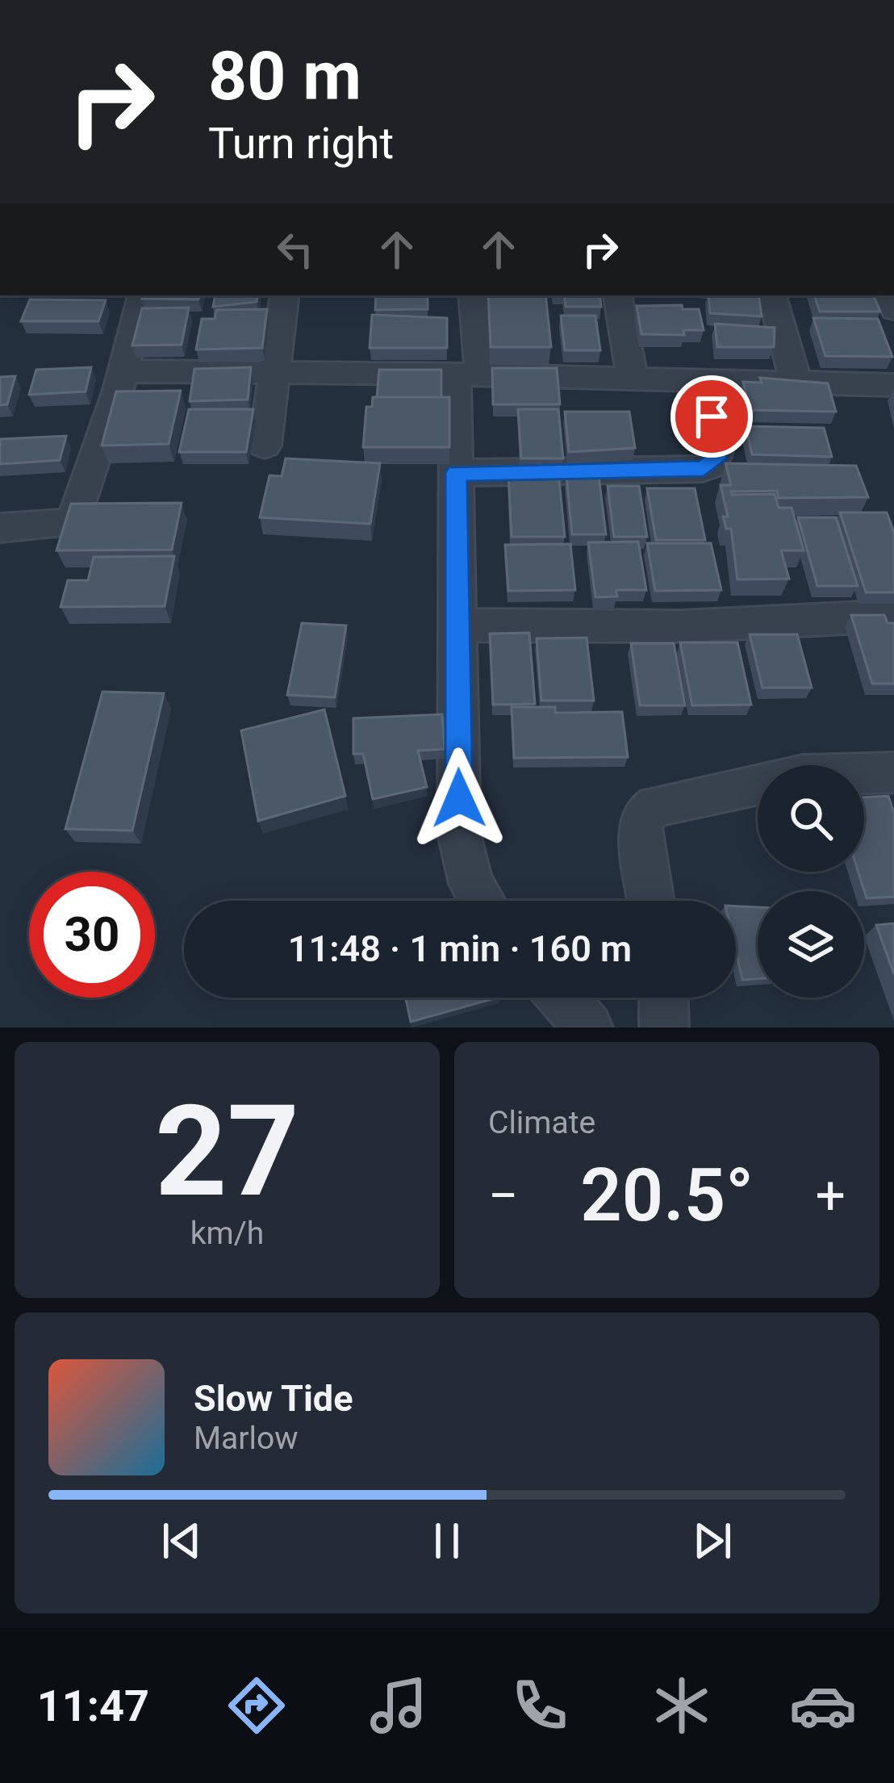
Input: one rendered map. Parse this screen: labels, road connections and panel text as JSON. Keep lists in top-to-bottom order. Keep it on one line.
{"page":{"turn":["80 m","Turn right"],"limit":"30","trip":"11:48 · 1 min · 160 m","tile":[["27","km/h"],"Climate"],"heat":["−","20.5°","+"],"song":["Slow Tide","Marlow"],"tabs":"11:47"}}
